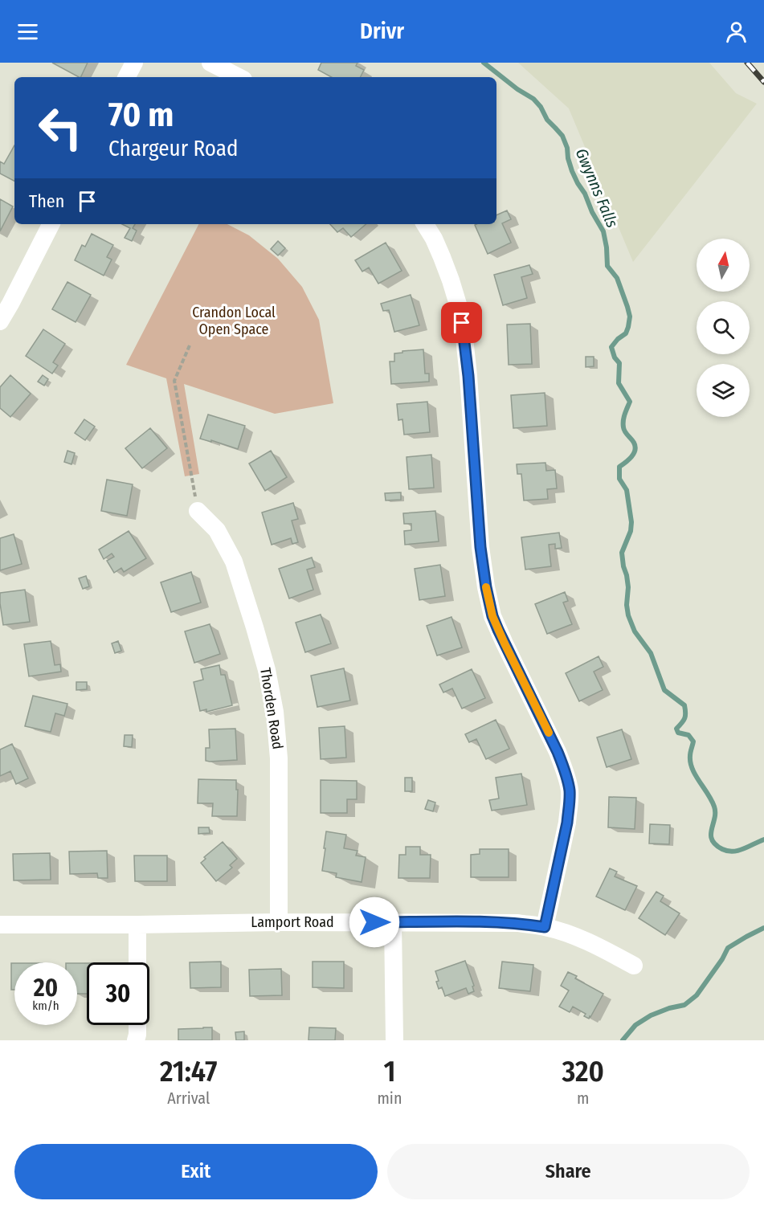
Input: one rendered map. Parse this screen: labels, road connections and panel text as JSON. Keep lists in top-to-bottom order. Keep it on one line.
{"streets":{"street":["Thorden Road","Lamport Road"]},"crossings":[["Thorden Road","Lamport Road"]],"water":["Gwynns Falls"],"parks":["Crandon Local Open Space"],"north":"top","page":{"header":"Drivr","turn":["70 m","Chargeur Road"],"then":"Then","speed":"20 km/h","limit":"30","eta":["21:47","Arrival","1","min","320","m"],"buttons":["Exit","Share"]}}
